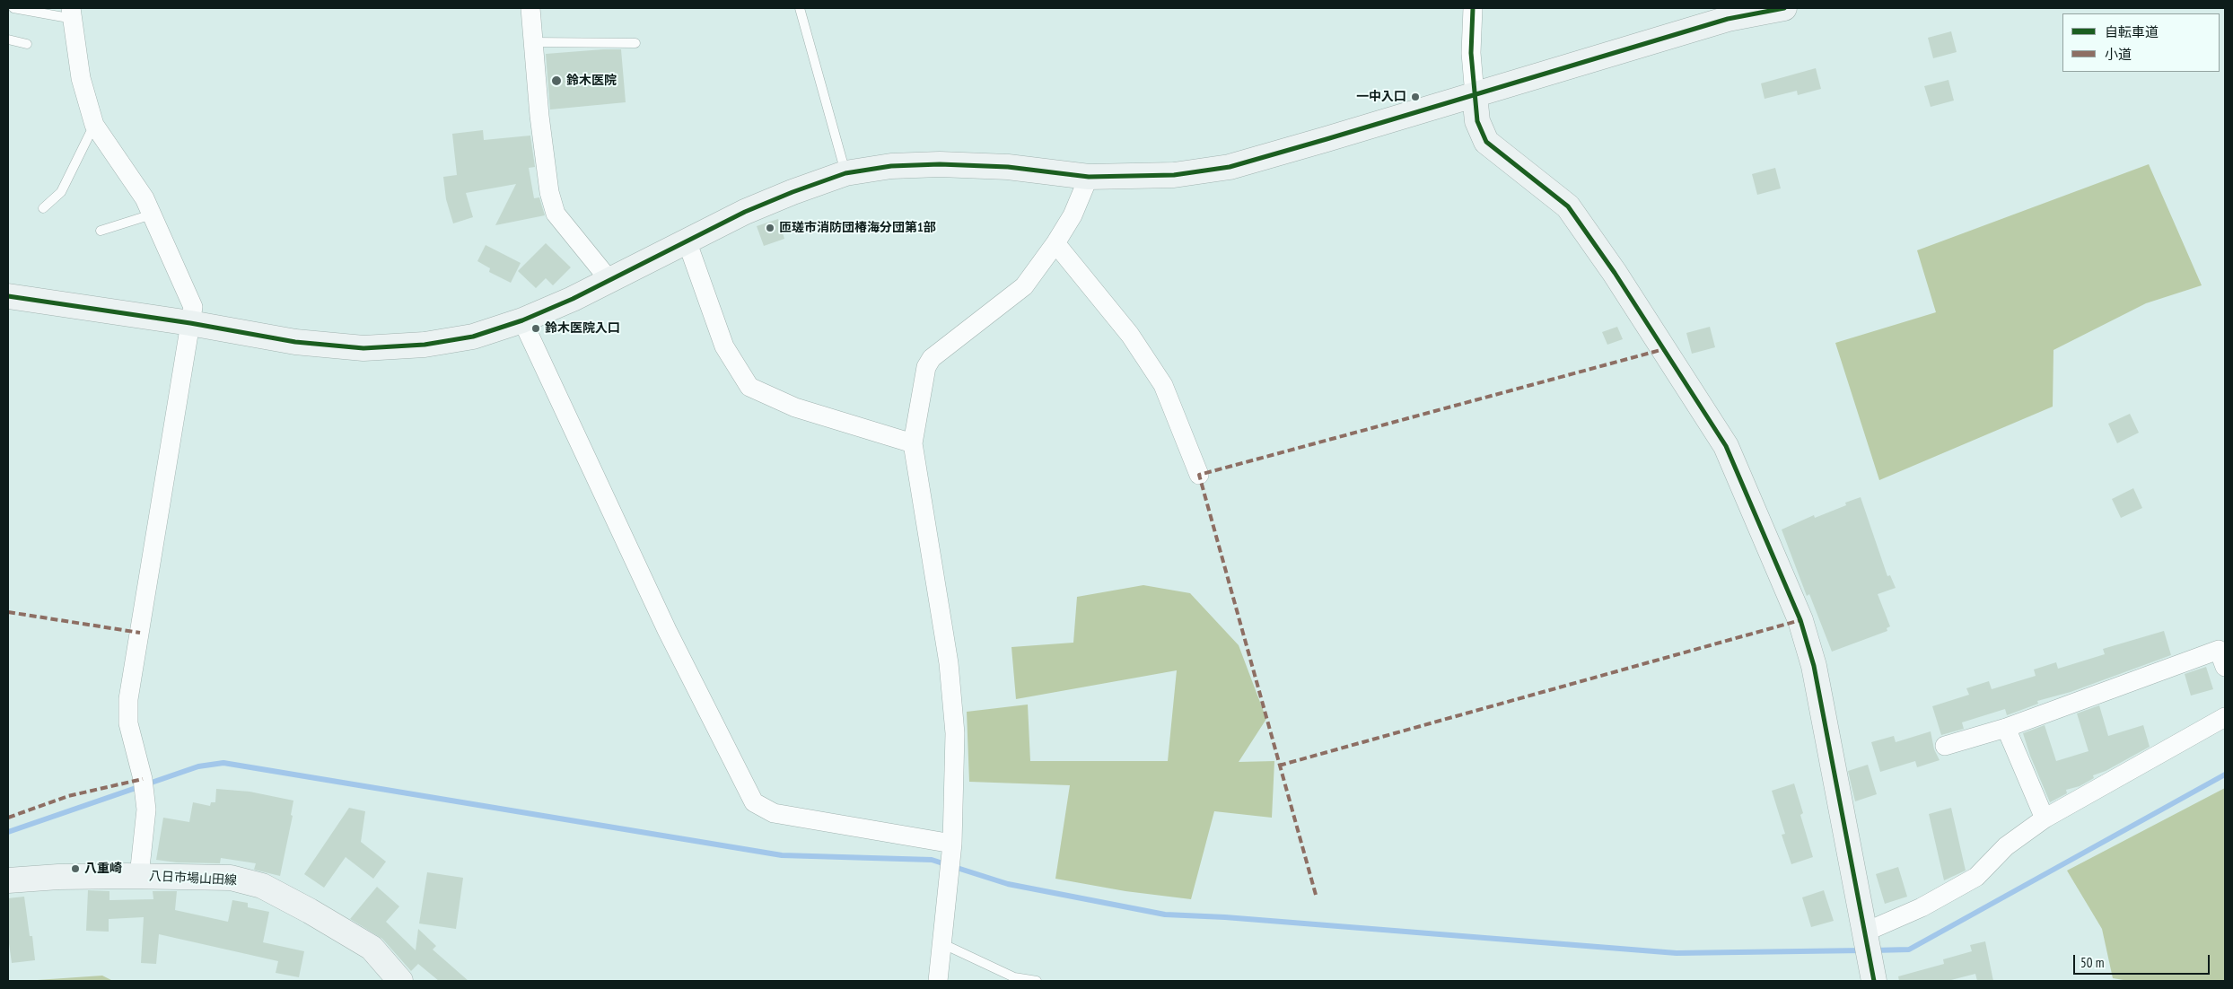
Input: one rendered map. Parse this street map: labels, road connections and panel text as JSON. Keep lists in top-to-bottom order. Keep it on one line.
{"streets":{"street":["八日市場山田線"]},"places":["鈴木医院","一中入口","匝瑳市消防団椿海分団第1部","鈴木医院入口","八重崎"],"legend":["自転車道","小道"],"scale_bar":"50 m"}
